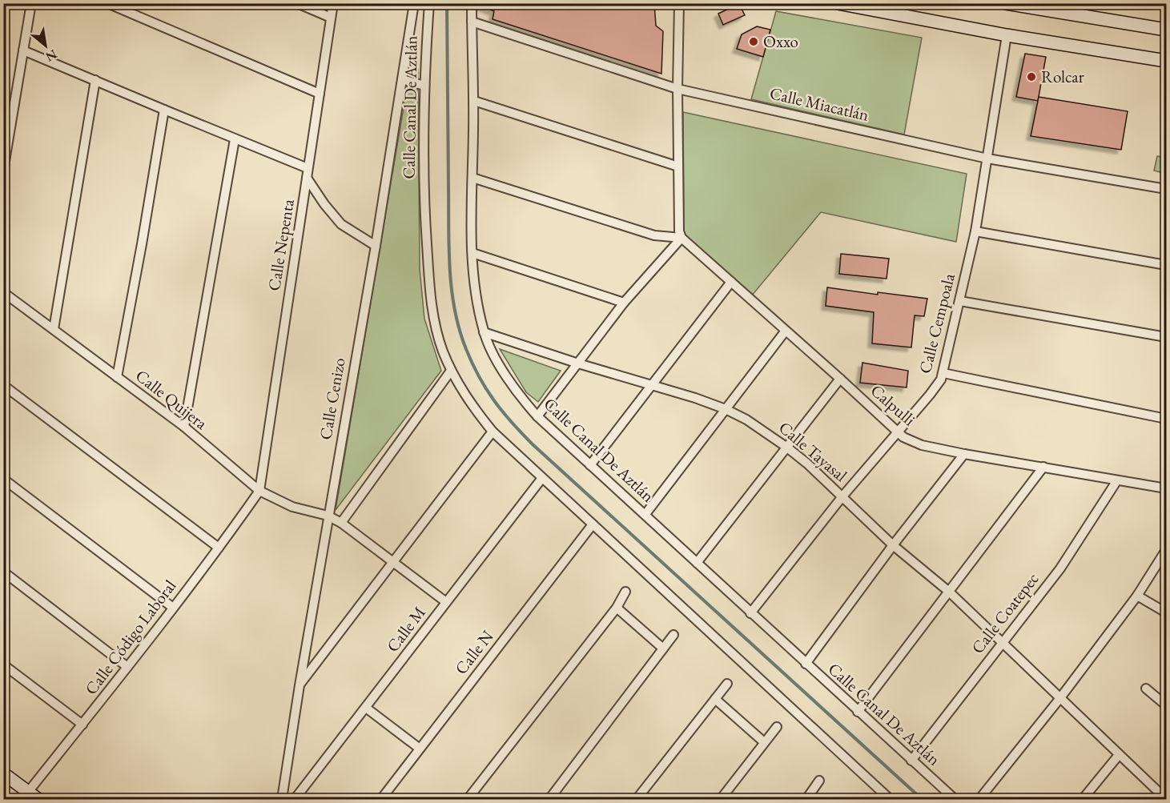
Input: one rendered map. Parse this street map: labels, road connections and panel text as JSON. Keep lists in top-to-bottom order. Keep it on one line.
{"streets":{"street":["Calle Miacatlán","Calle Canal De Aztlán","Calle Nepenta","Calle Cempoala","Calle Cenizo","Calle Quijera","Calpulli","Calle Tayasal","Calle Coatepec","Calle M","Calle Código Laboral","Calle N"]},"crossings":[["Calle Miacatlán","Calle Canal De Aztlán"],["Calle Miacatlán","Calle Cempoala"],["Calle Canal De Aztlán","Calle Cempoala"],["Calle Canal De Aztlán","Calle Tayasal"],["Calle Canal De Aztlán","Calle Coatepec"],["Calle Canal De Aztlán","Calle M"],["Calle Canal De Aztlán","Calle N"],["Calle Nepenta","Calle Quijera"],["Calle Nepenta","Calle Código Laboral"],["Calle Cempoala","Calpulli"],["Calle Cempoala","Calle Tayasal"],["Calle Cenizo","Calle Quijera"],["Calle Quijera","Calle M"],["Calle Quijera","Calle Código Laboral"],["Calpulli","Calle Coatepec"],["Calle Tayasal","Calle Coatepec"]],"places":["Oxxo","Rolcar"],"north":"bottom right"}
